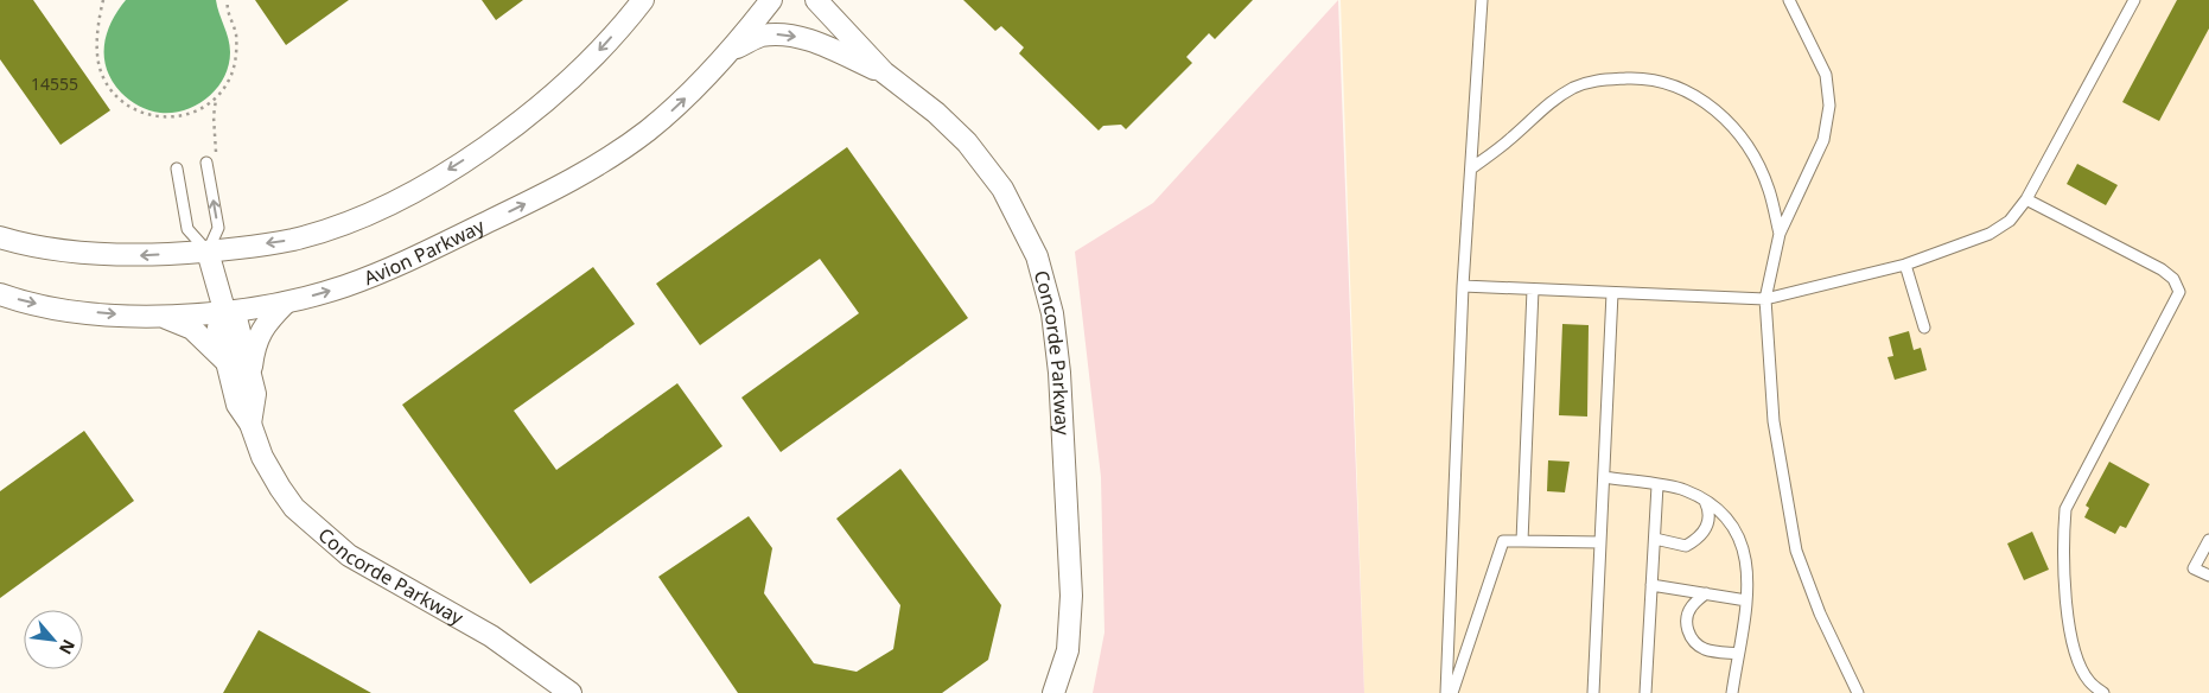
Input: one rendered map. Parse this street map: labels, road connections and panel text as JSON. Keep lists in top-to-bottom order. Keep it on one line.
{"streets":{"street":["Avion Parkway","Concorde Parkway"]},"crossings":[["Avion Parkway","Concorde Parkway"]],"house_numbers":["14555"],"north":"bottom right"}
